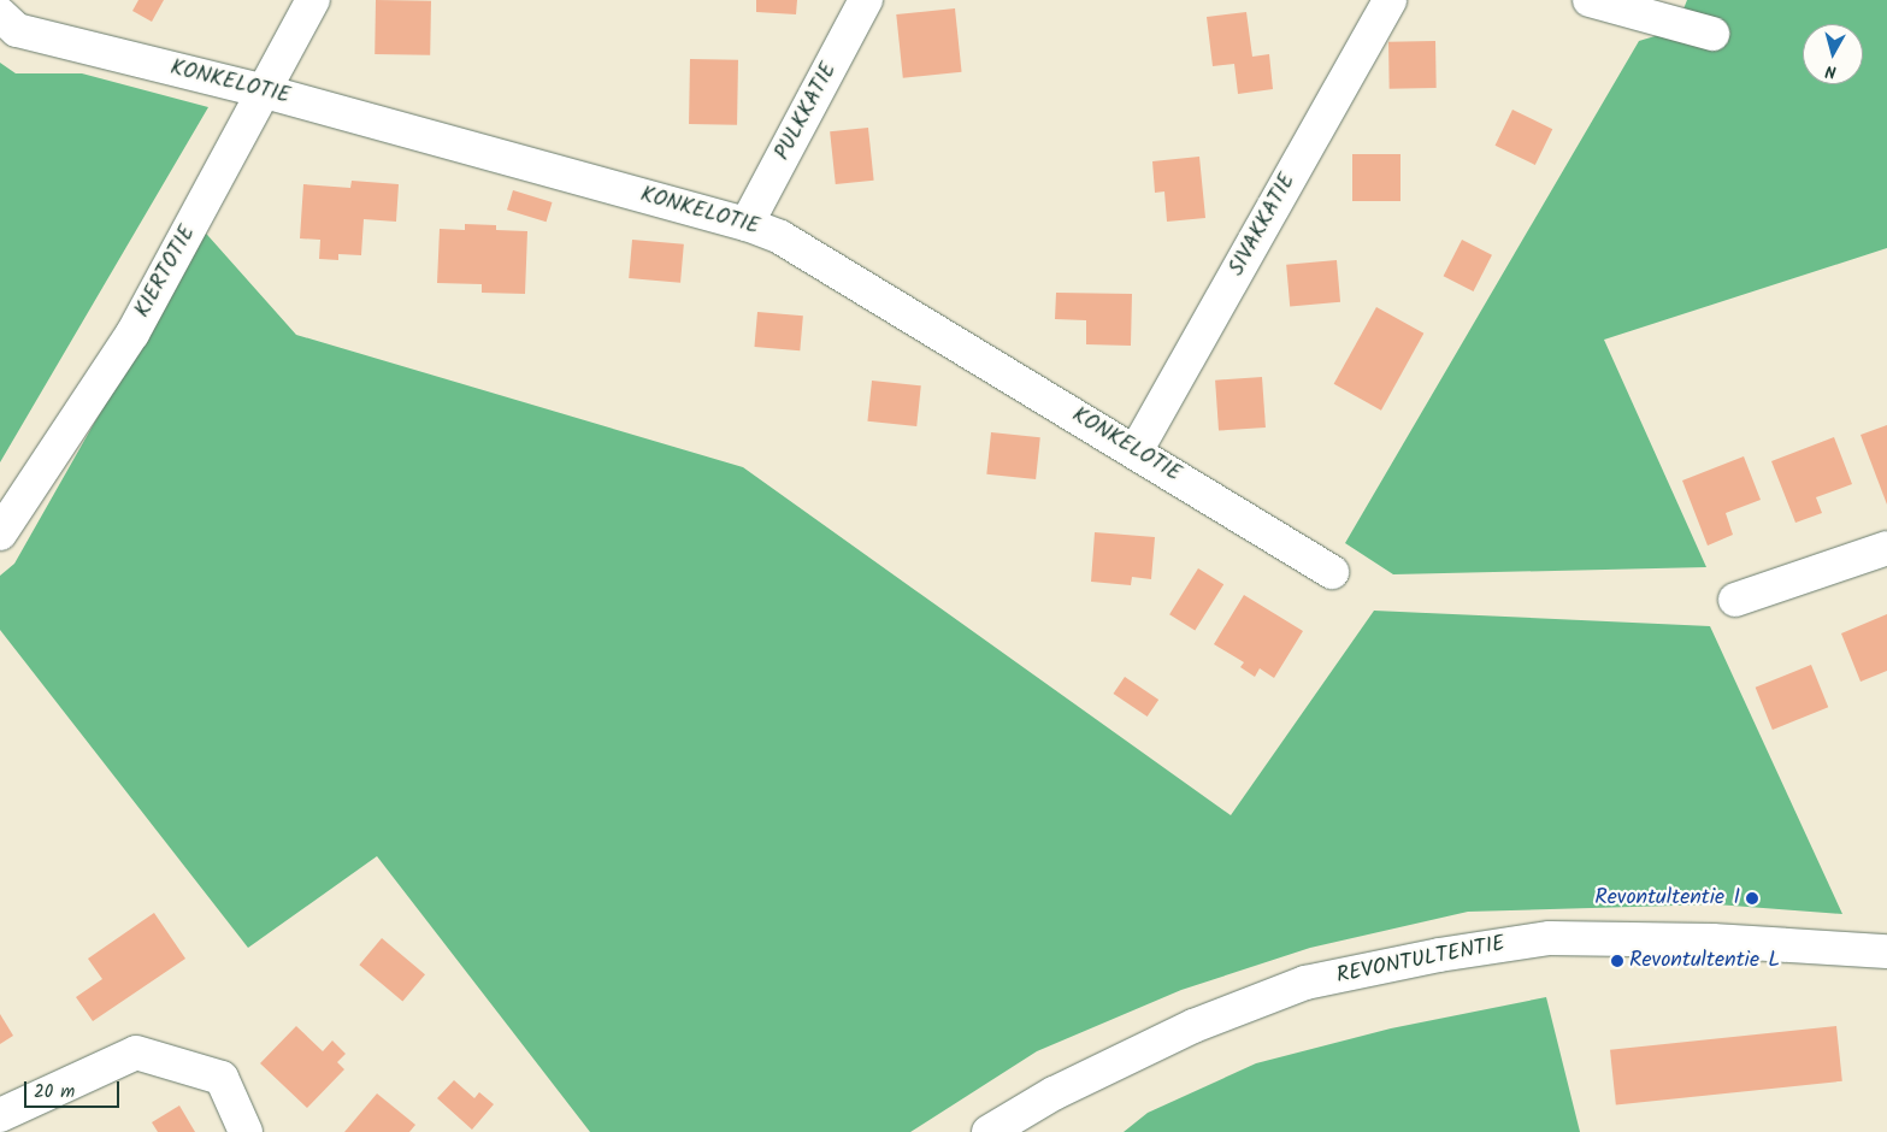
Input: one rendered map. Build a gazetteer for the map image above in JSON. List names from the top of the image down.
{
  "streets": {
    "street": [
      "KONKELOTIE",
      "PULKKATIE",
      "SIVAKKATIE",
      "KIERTOTIE",
      "REVONTULTENTIE"
    ]
  },
  "crossings": [
    ["KONKELOTIE", "PULKKATIE"],
    ["KONKELOTIE", "SIVAKKATIE"],
    ["KONKELOTIE", "KIERTOTIE"]
  ],
  "places": ["Revontultentie I", "Revontultentie L"],
  "scale_bar": "20 m",
  "north": "bottom"
}
